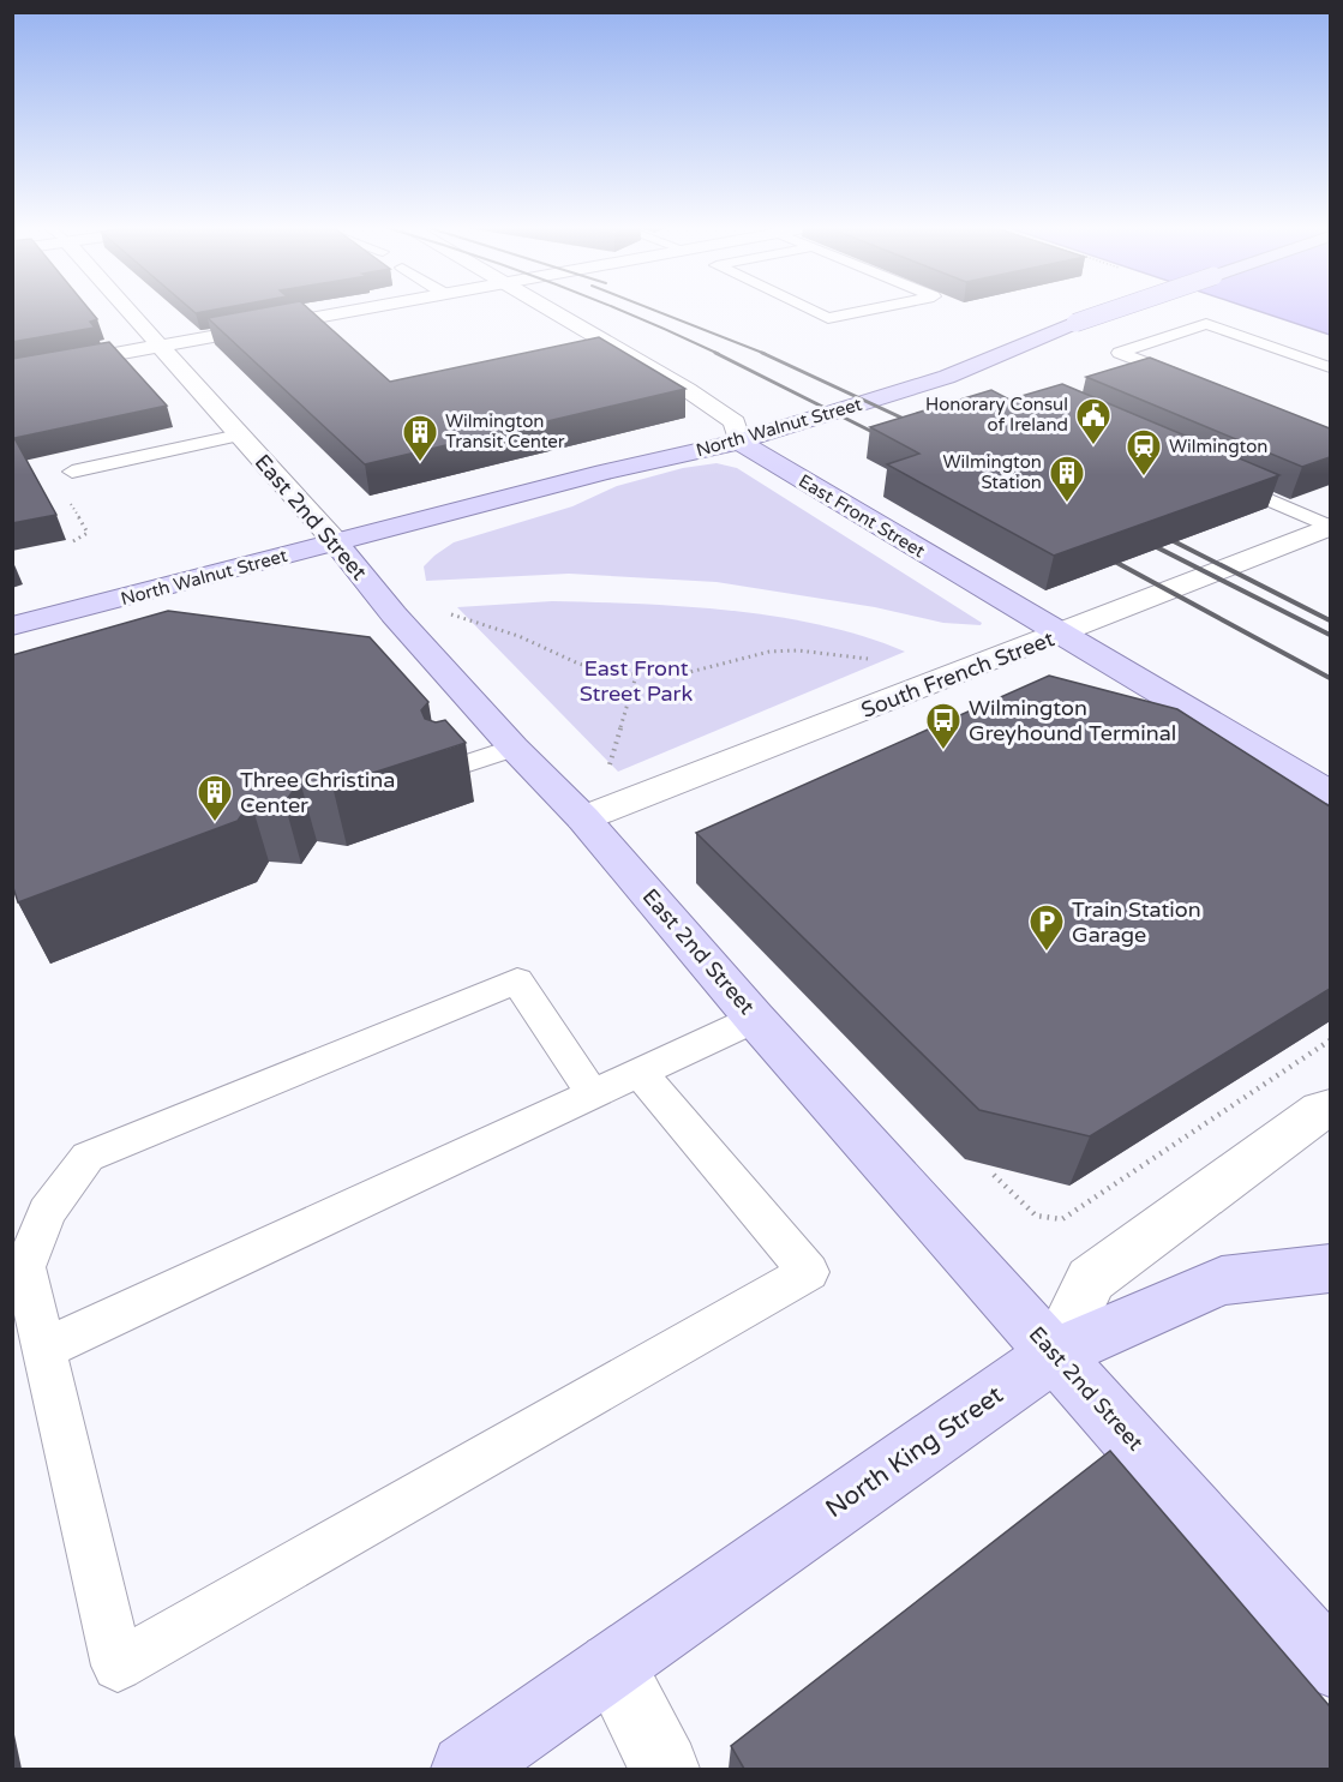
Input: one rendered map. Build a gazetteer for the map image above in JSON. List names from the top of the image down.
{
  "streets": {
    "main road": [
      "North Walnut Street",
      "East Front Street",
      "East 2nd Street",
      "North King Street"
    ],
    "street": ["South French Street"]
  },
  "crossings": [
    ["North Walnut Street", "East Front Street"],
    ["North Walnut Street", "East 2nd Street"],
    ["East Front Street", "South French Street"],
    ["East 2nd Street", "South French Street"],
    ["East 2nd Street", "North King Street"]
  ],
  "parks": ["East Front Street Park"],
  "places": {
    "public building": ["Honorary Consul of Ireland"],
    "building": ["Wilmington Transit Center", "Wilmington Station", "Three Christina Center"],
    "station": ["Wilmington"],
    "bus stop": ["Wilmington Greyhound Terminal"],
    "parking": ["Train Station Garage"]
  }
}
